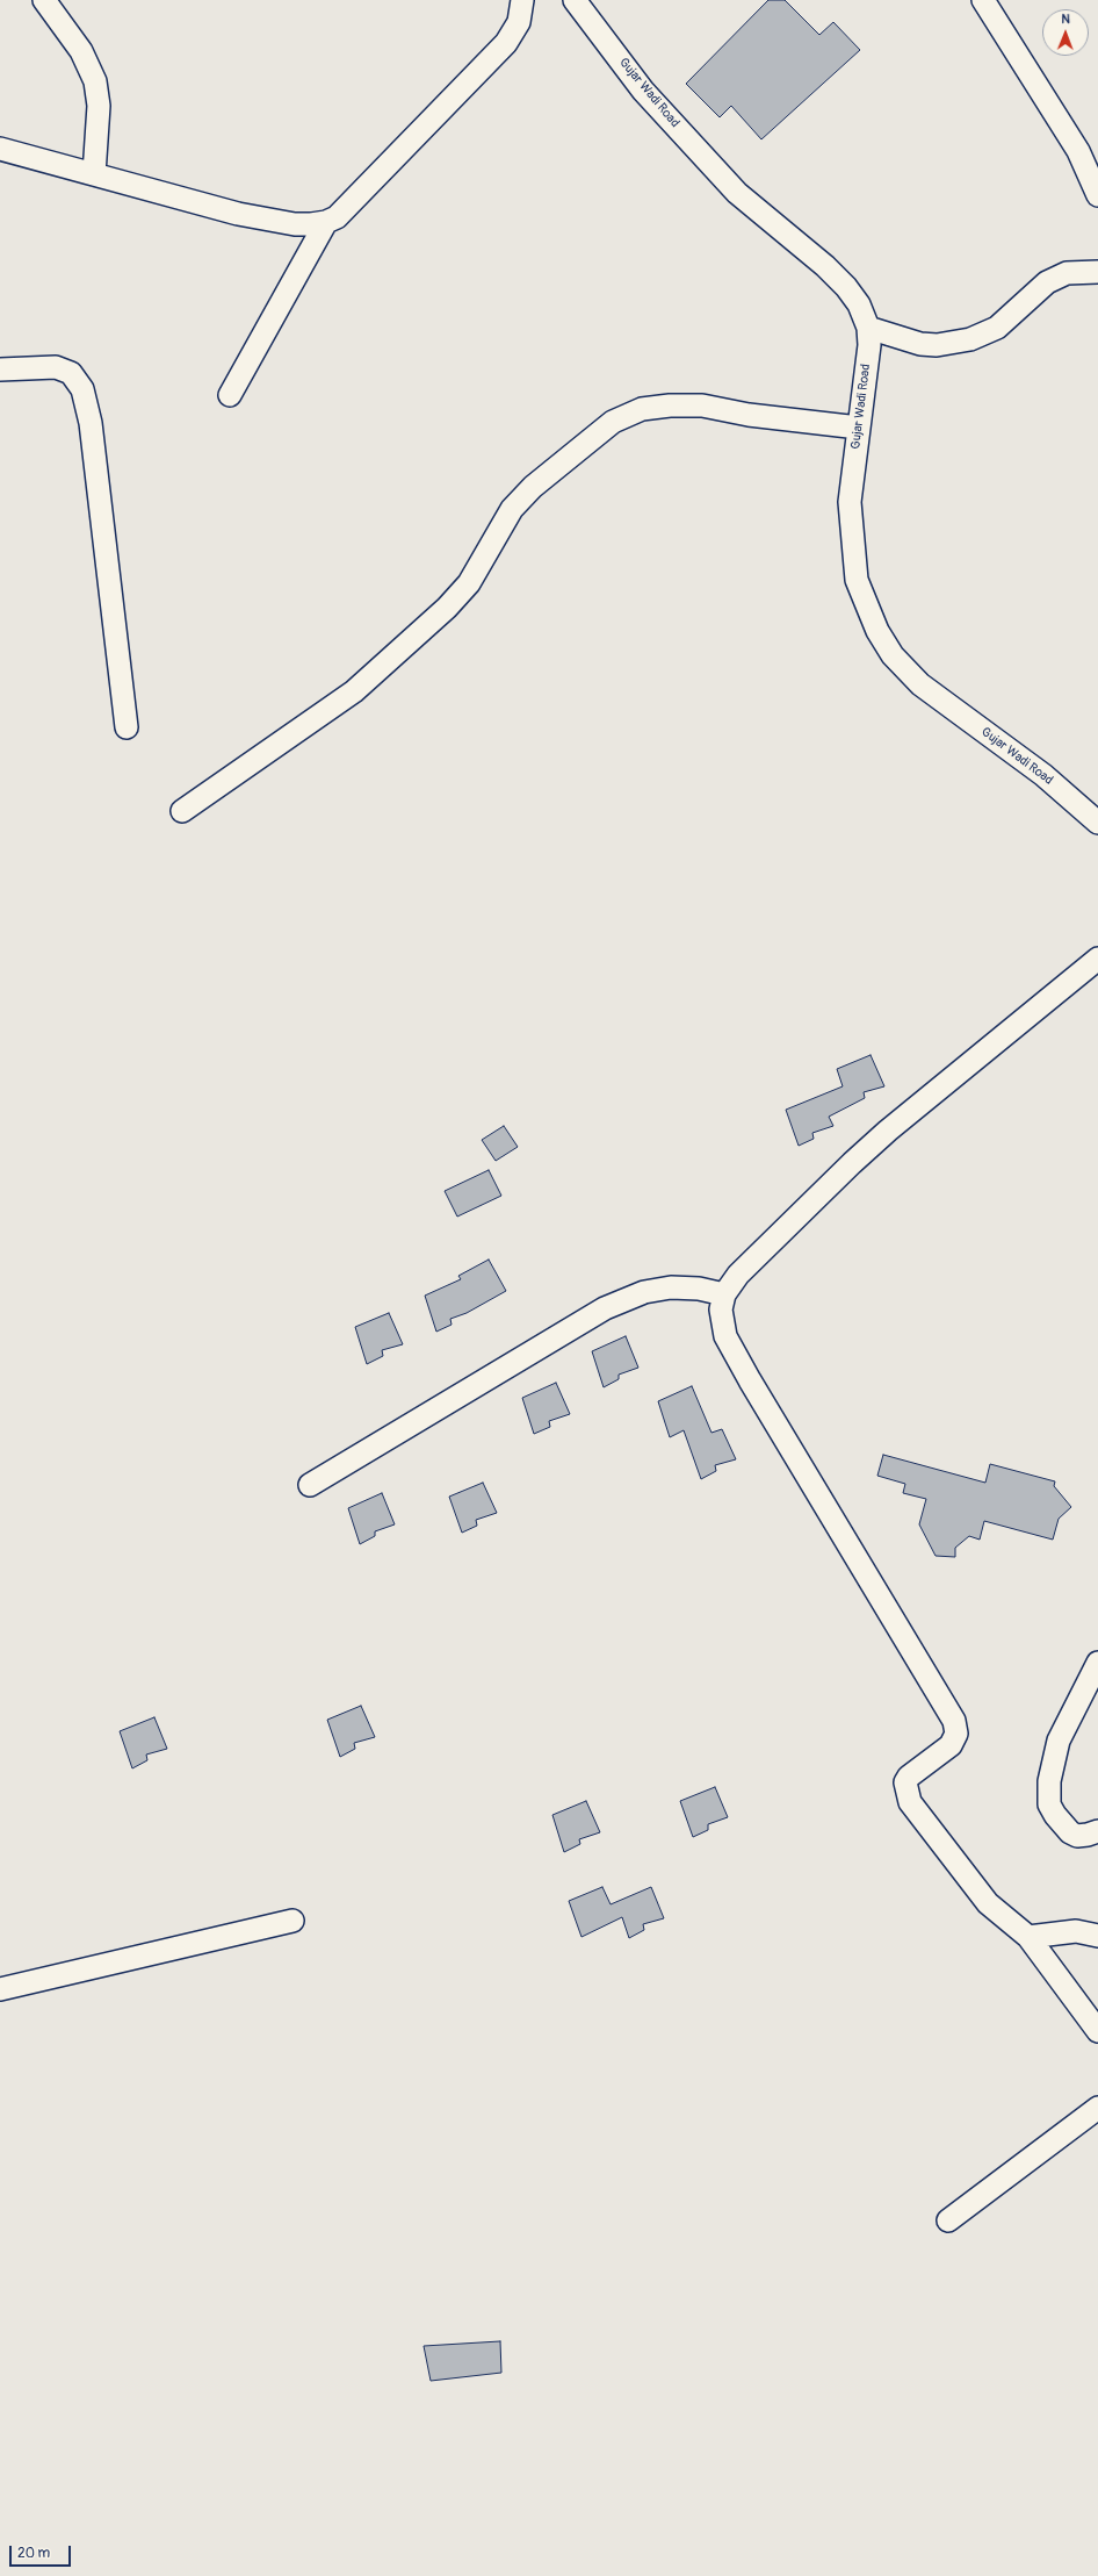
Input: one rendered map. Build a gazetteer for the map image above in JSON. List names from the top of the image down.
{
  "streets": {
    "street": ["Gujar Wadi Road"]
  },
  "scale_bar": "20 m",
  "north": "top"
}
